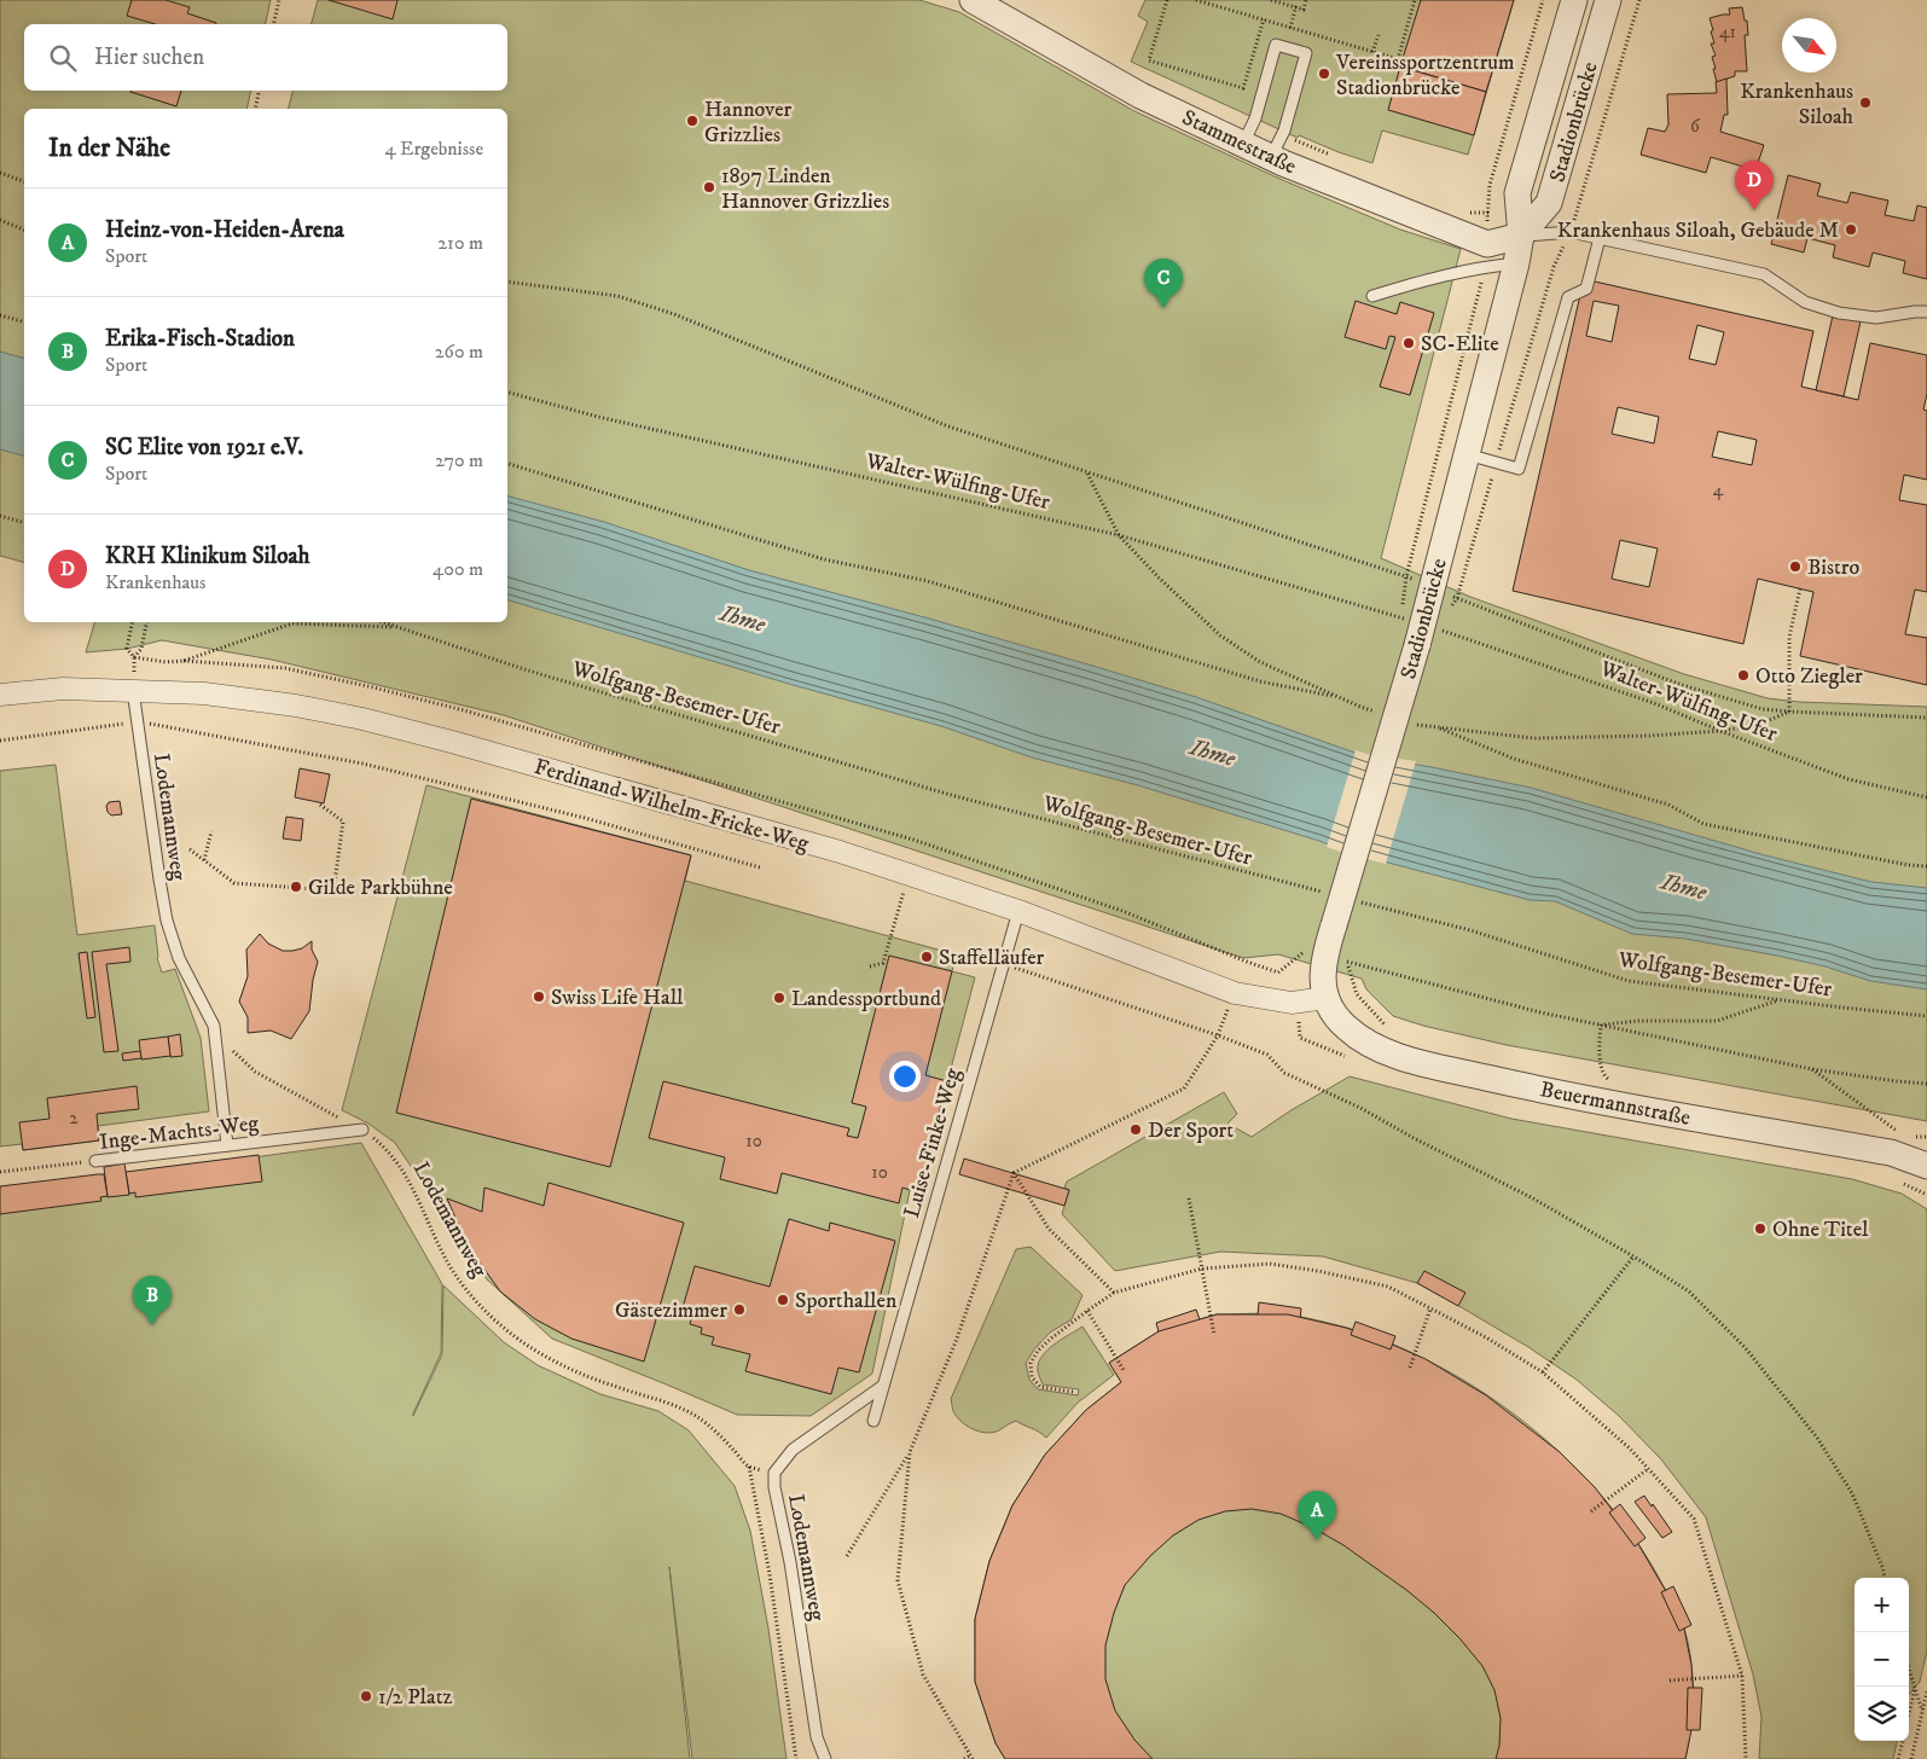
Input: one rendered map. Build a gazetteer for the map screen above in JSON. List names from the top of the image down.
{
  "streets": {
    "street": [
      "Stadionbrücke",
      "Stammestraße",
      "Ferdinand-Wilhelm-Fricke-Weg",
      "Beuermannstraße"
    ],
    "lane": ["Lodemannweg", "Inge-Machts-Weg", "Luise-Finke-Weg"],
    "path": ["Walter-Wülfing-Ufer", "Wolfgang-Besemer-Ufer"]
  },
  "crossings": [
    ["Stadionbrücke", "Ferdinand-Wilhelm-Fricke-Weg"],
    ["Stadionbrücke", "Beuermannstraße"],
    ["Ferdinand-Wilhelm-Fricke-Weg", "Lodemannweg"],
    ["Ferdinand-Wilhelm-Fricke-Weg", "Beuermannstraße"],
    ["Ferdinand-Wilhelm-Fricke-Weg", "Luise-Finke-Weg"],
    ["Lodemannweg", "Inge-Machts-Weg"]
  ],
  "water": ["Ihme"],
  "places": [
    "Vereinssportzentrum Stadionbrücke",
    "Krankenhaus Siloah",
    "Hannover Grizzlies",
    "1897 Linden Hannover Grizzlies",
    "Krankenhaus Siloah, Gebäude M",
    "SC-Elite",
    "Bistro",
    "Otto Ziegler",
    "Gilde Parkbühne",
    "Staffelläufer",
    "Swiss Life Hall",
    "Landessportbund",
    "Der Sport",
    "Ohne Titel",
    "Sporthallen",
    "Gästezimmer",
    "1/2 Platz"
  ],
  "house_numbers": [
    "41",
    "6",
    "4",
    "2",
    "10",
    "10"
  ],
  "north": "bottom right",
  "page": {
    "search": "Hier suchen",
    "heading": ["In der Nähe", "4 Ergebnisse"],
    "pins": [
      "D",
      "C",
      "B",
      "A"
    ],
    "list": [
      {
        "mark": "A",
        "name": "Heinz-von-Heiden-Arena",
        "note": "Sport",
        "value": "210 m"
      },
      {
        "mark": "B",
        "name": "Erika-Fisch-Stadion",
        "note": "Sport",
        "value": "260 m"
      },
      {
        "mark": "C",
        "name": "SC Elite von 1921 e.V.",
        "note": "Sport",
        "value": "270 m"
      },
      {
        "mark": "D",
        "name": "KRH Klinikum Siloah",
        "note": "Krankenhaus",
        "value": "400 m"
      }
    ],
    "map_buttons": ["+", "−"]
  }
}
